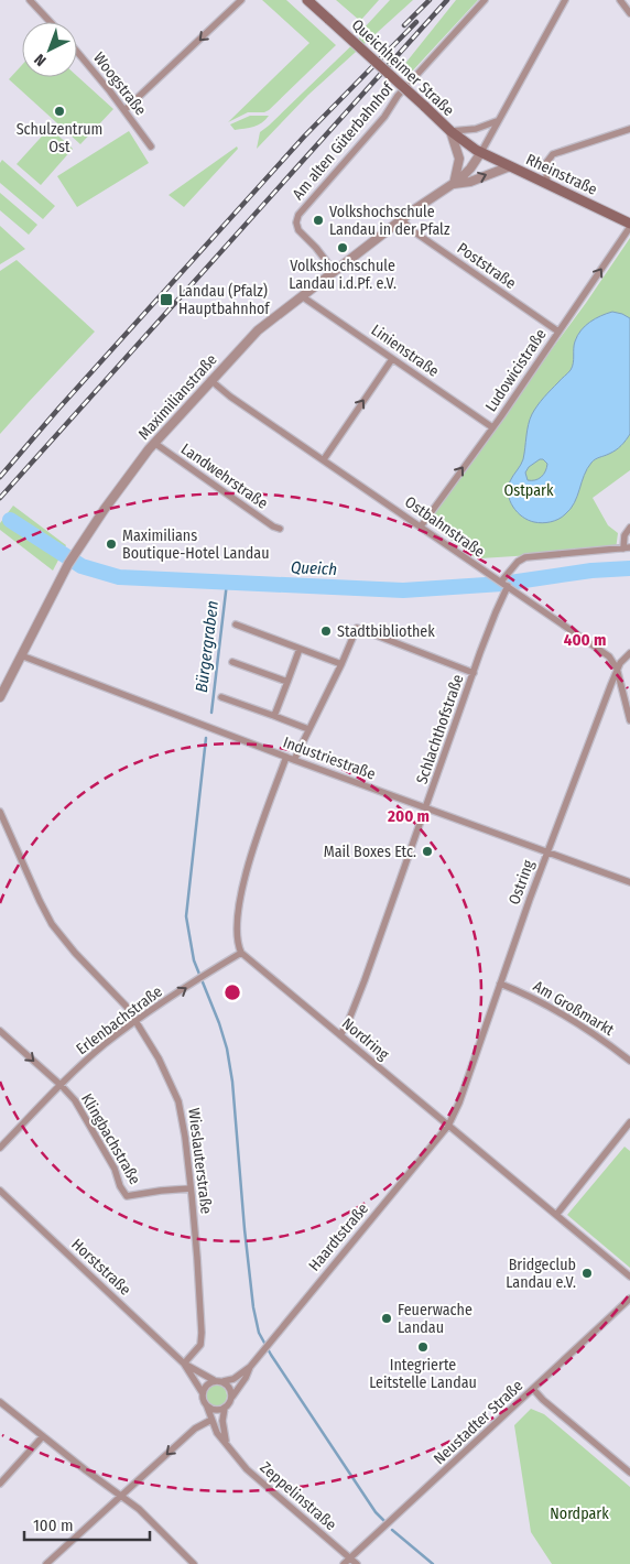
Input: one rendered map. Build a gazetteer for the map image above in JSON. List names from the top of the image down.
{
  "streets": {
    "main road": ["Queichheimer Straße", "Rheinstraße"],
    "street": [
      "Woogstraße",
      "Am alten Güterbahnhof",
      "Poststraße",
      "Linienstraße",
      "Ludowicistraße",
      "Maximilianstraße",
      "Landwehrstraße",
      "Ostbahnstraße",
      "Schlachthofstraße",
      "Industriestraße",
      "Ostring",
      "Am Großmarkt",
      "Erlenbachstraße",
      "Nordring",
      "Klingbachstraße",
      "Wieslauterstraße",
      "Haardtstraße",
      "Horststraße",
      "Neustadter Straße",
      "Zeppelinstraße"
    ]
  },
  "crossings": [
    ["Queichheimer Straße", "Rheinstraße"],
    ["Queichheimer Straße", "Maximilianstraße"],
    ["Am alten Güterbahnhof", "Maximilianstraße"],
    ["Rheinstraße", "Ludowicistraße"],
    ["Rheinstraße", "Maximilianstraße"],
    ["Poststraße", "Ludowicistraße"],
    ["Poststraße", "Maximilianstraße"],
    ["Linienstraße", "Ludowicistraße"],
    ["Linienstraße", "Maximilianstraße"],
    ["Ludowicistraße", "Ostbahnstraße"],
    ["Maximilianstraße", "Landwehrstraße"],
    ["Maximilianstraße", "Ostbahnstraße"],
    ["Maximilianstraße", "Industriestraße"],
    ["Ostbahnstraße", "Schlachthofstraße"],
    ["Ostbahnstraße", "Ostring"],
    ["Schlachthofstraße", "Industriestraße"],
    ["Schlachthofstraße", "Nordring"],
    ["Industriestraße", "Ostring"],
    ["Ostring", "Am Großmarkt"],
    ["Ostring", "Nordring"],
    ["Ostring", "Haardtstraße"],
    ["Erlenbachstraße", "Nordring"],
    ["Erlenbachstraße", "Klingbachstraße"],
    ["Erlenbachstraße", "Wieslauterstraße"],
    ["Nordring", "Haardtstraße"],
    ["Klingbachstraße", "Wieslauterstraße"],
    ["Wieslauterstraße", "Horststraße"],
    ["Haardtstraße", "Horststraße"],
    ["Haardtstraße", "Zeppelinstraße"],
    ["Horststraße", "Zeppelinstraße"],
    ["Neustadter Straße", "Zeppelinstraße"]
  ],
  "one_way": ["Ludowicistraße", "Erlenbachstraße"],
  "water": ["Queich", "Bürgergraben"],
  "parks": ["Ostpark", "Nordpark"],
  "places": {
    "other": [
      "Schulzentrum Ost",
      "Volkshochschule Landau in der Pfalz",
      "Volkshochschule Landau i.d.Pf. e.V.",
      "Maximilians Boutique-Hotel Landau",
      "Stadtbibliothek",
      "Mail Boxes Etc.",
      "Bridgeclub Landau e.V.",
      "Feuerwache Landau",
      "Integrierte Leitstelle Landau"
    ],
    "transit": ["Landau (Pfalz) Hauptbahnhof"]
  },
  "scale_bar": "100 m",
  "north": "bottom left",
  "rings": ["400 m", "200 m"]
}
